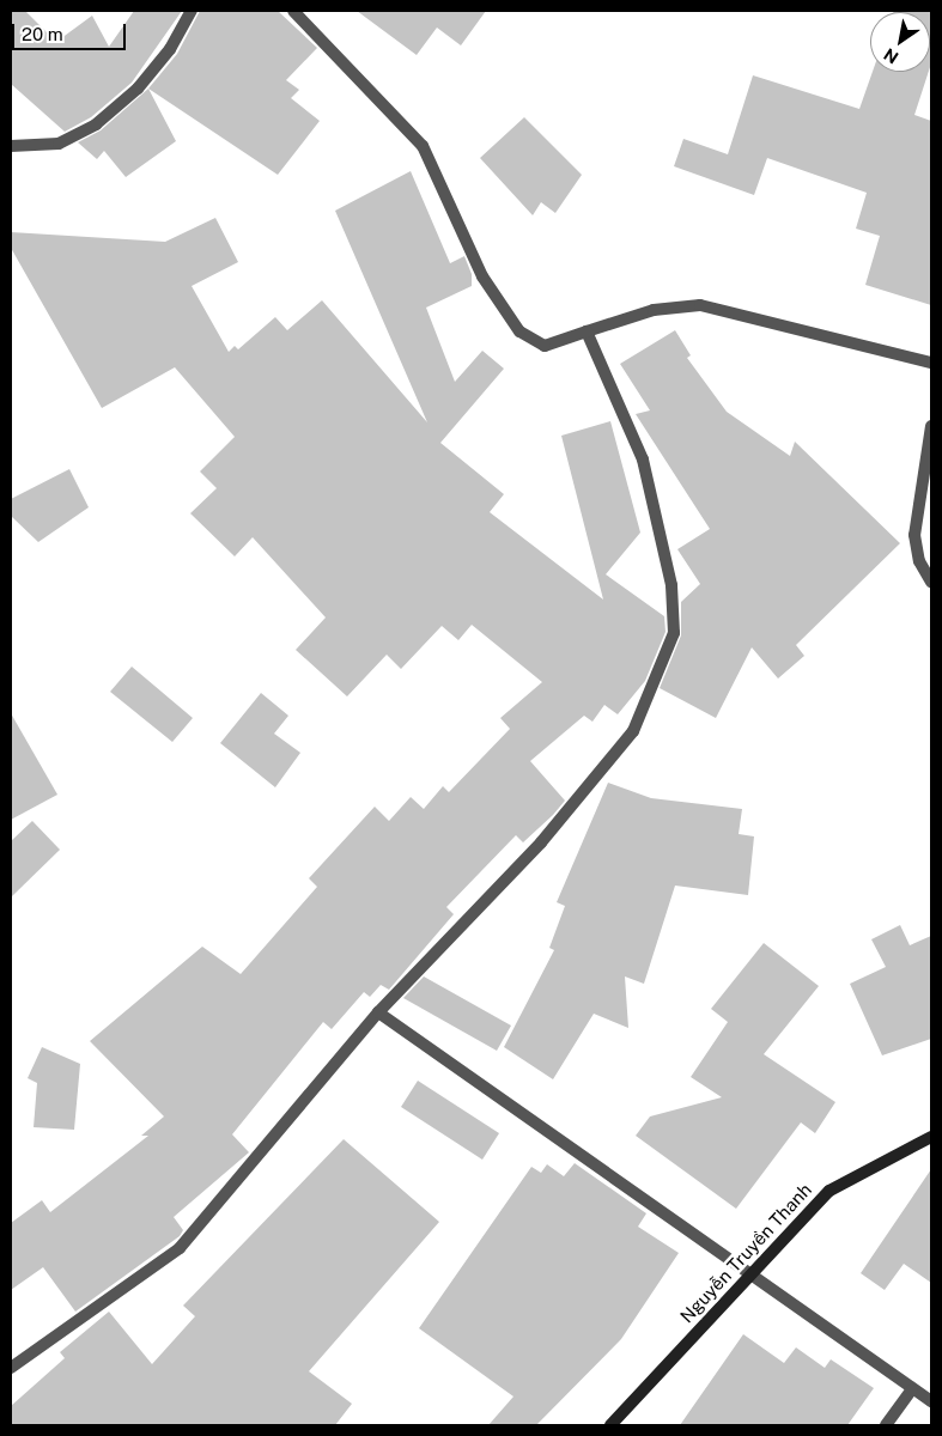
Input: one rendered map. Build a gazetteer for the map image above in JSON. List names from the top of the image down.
{
  "streets": {
    "street": ["Nguyễn Truyền Thanh"]
  },
  "scale_bar": "20 m",
  "north": "bottom left"
}
